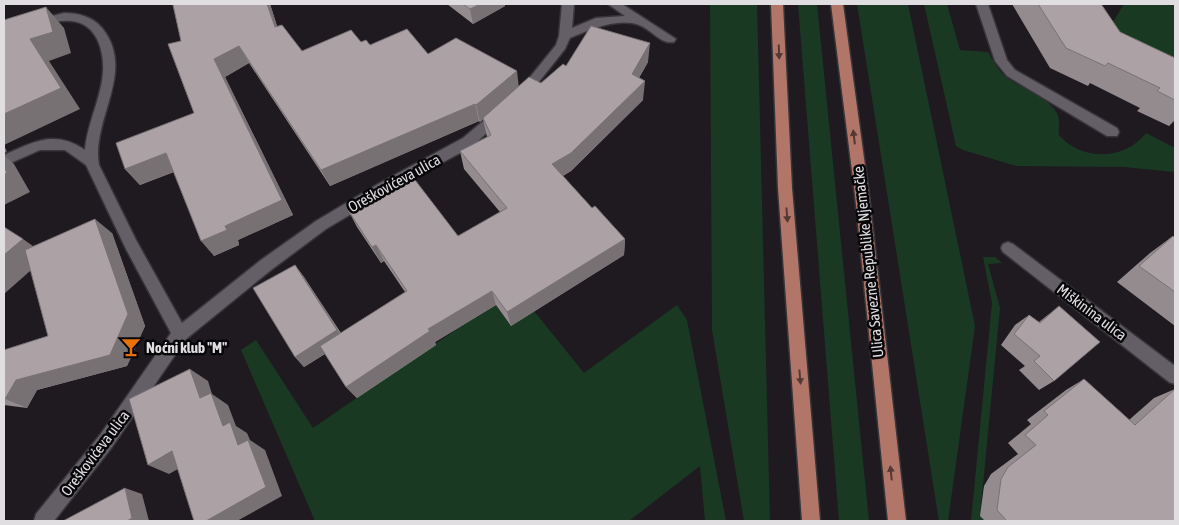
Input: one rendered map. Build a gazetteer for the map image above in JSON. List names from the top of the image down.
{
  "streets": {
    "main road": ["Ulica Savezne Republike Njemačke"],
    "street": ["Oreškovićeva ulica", "Miškinina ulica"]
  },
  "places": {
    "bar": ["Noćni klub \"M\""]
  }
}
